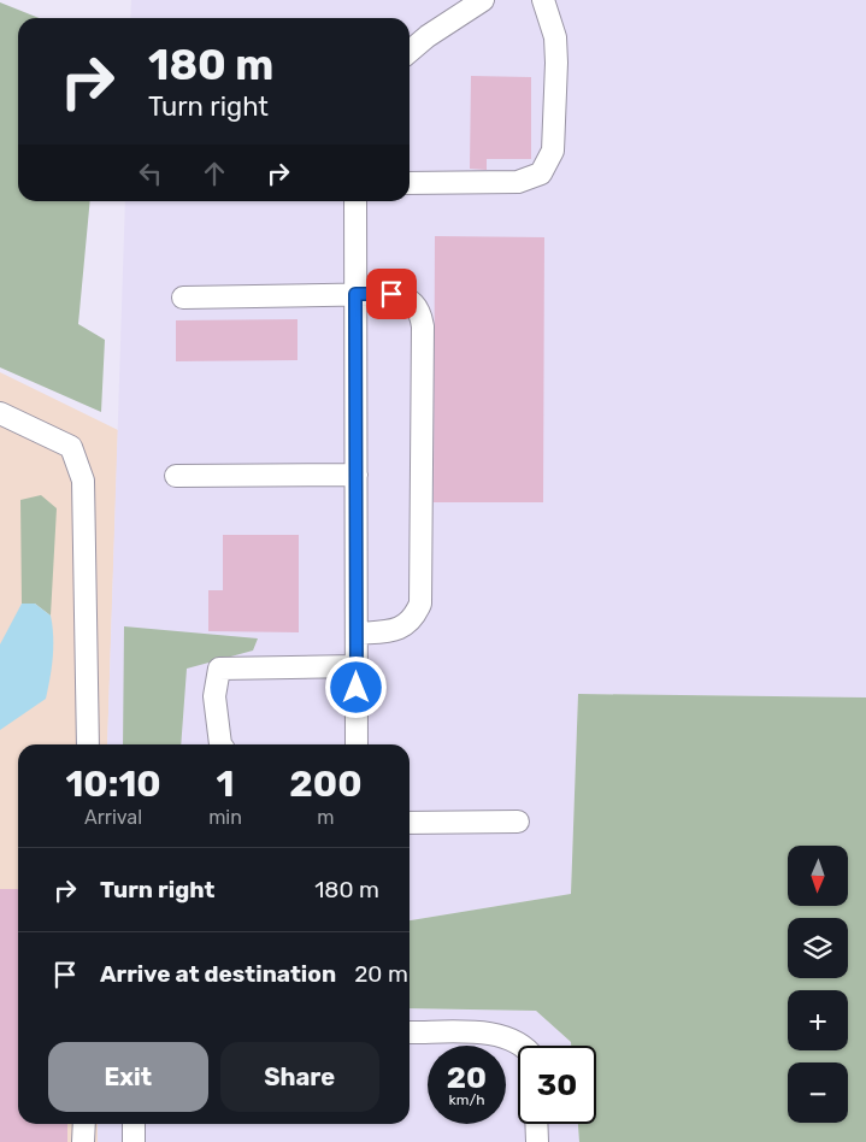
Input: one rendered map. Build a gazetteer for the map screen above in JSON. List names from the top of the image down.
{
  "north": "bottom",
  "page": {
    "turn": ["180 m", "Turn right"],
    "eta": [
      "10:10",
      "Arrival",
      "1",
      "min",
      "200",
      "m"
    ],
    "map_buttons": ["+", "−"],
    "list": [
      {
        "name": "Turn right",
        "value": "180 m"
      },
      {
        "name": "Arrive at destination",
        "value": "20 m"
      }
    ],
    "buttons": ["Exit", "Share"],
    "speed": "20 km/h",
    "limit": "30"
  }
}
